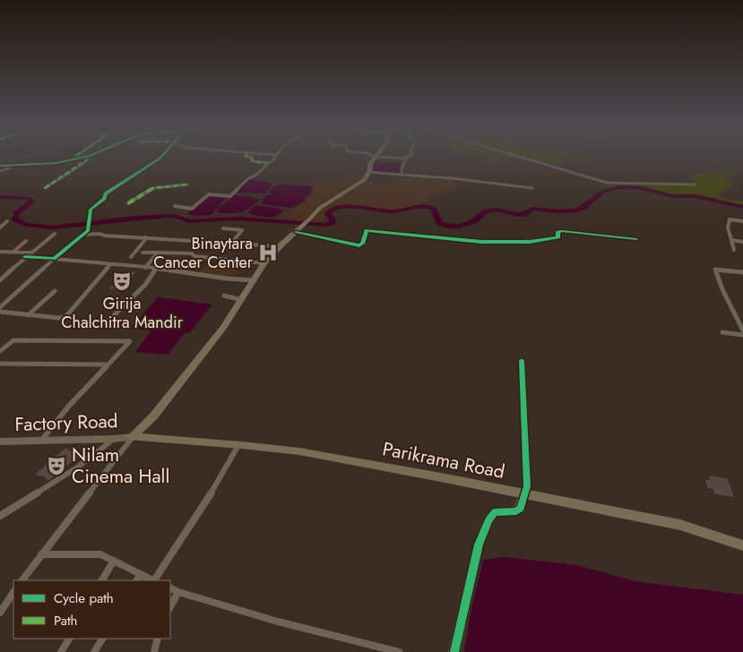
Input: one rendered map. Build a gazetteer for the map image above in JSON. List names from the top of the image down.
{
  "streets": {
    "main road": ["Parikrama Road"],
    "street": ["Factory Road"]
  },
  "crossings": [
    ["Factory Road", "Parikrama Road"]
  ],
  "places": {
    "hospital": ["Binaytara Cancer Center"],
    "theatre": ["Girija Chalchitra Mandir", "Nilam Cinema Hall"]
  },
  "legend": ["Cycle path", "Path"]
}
